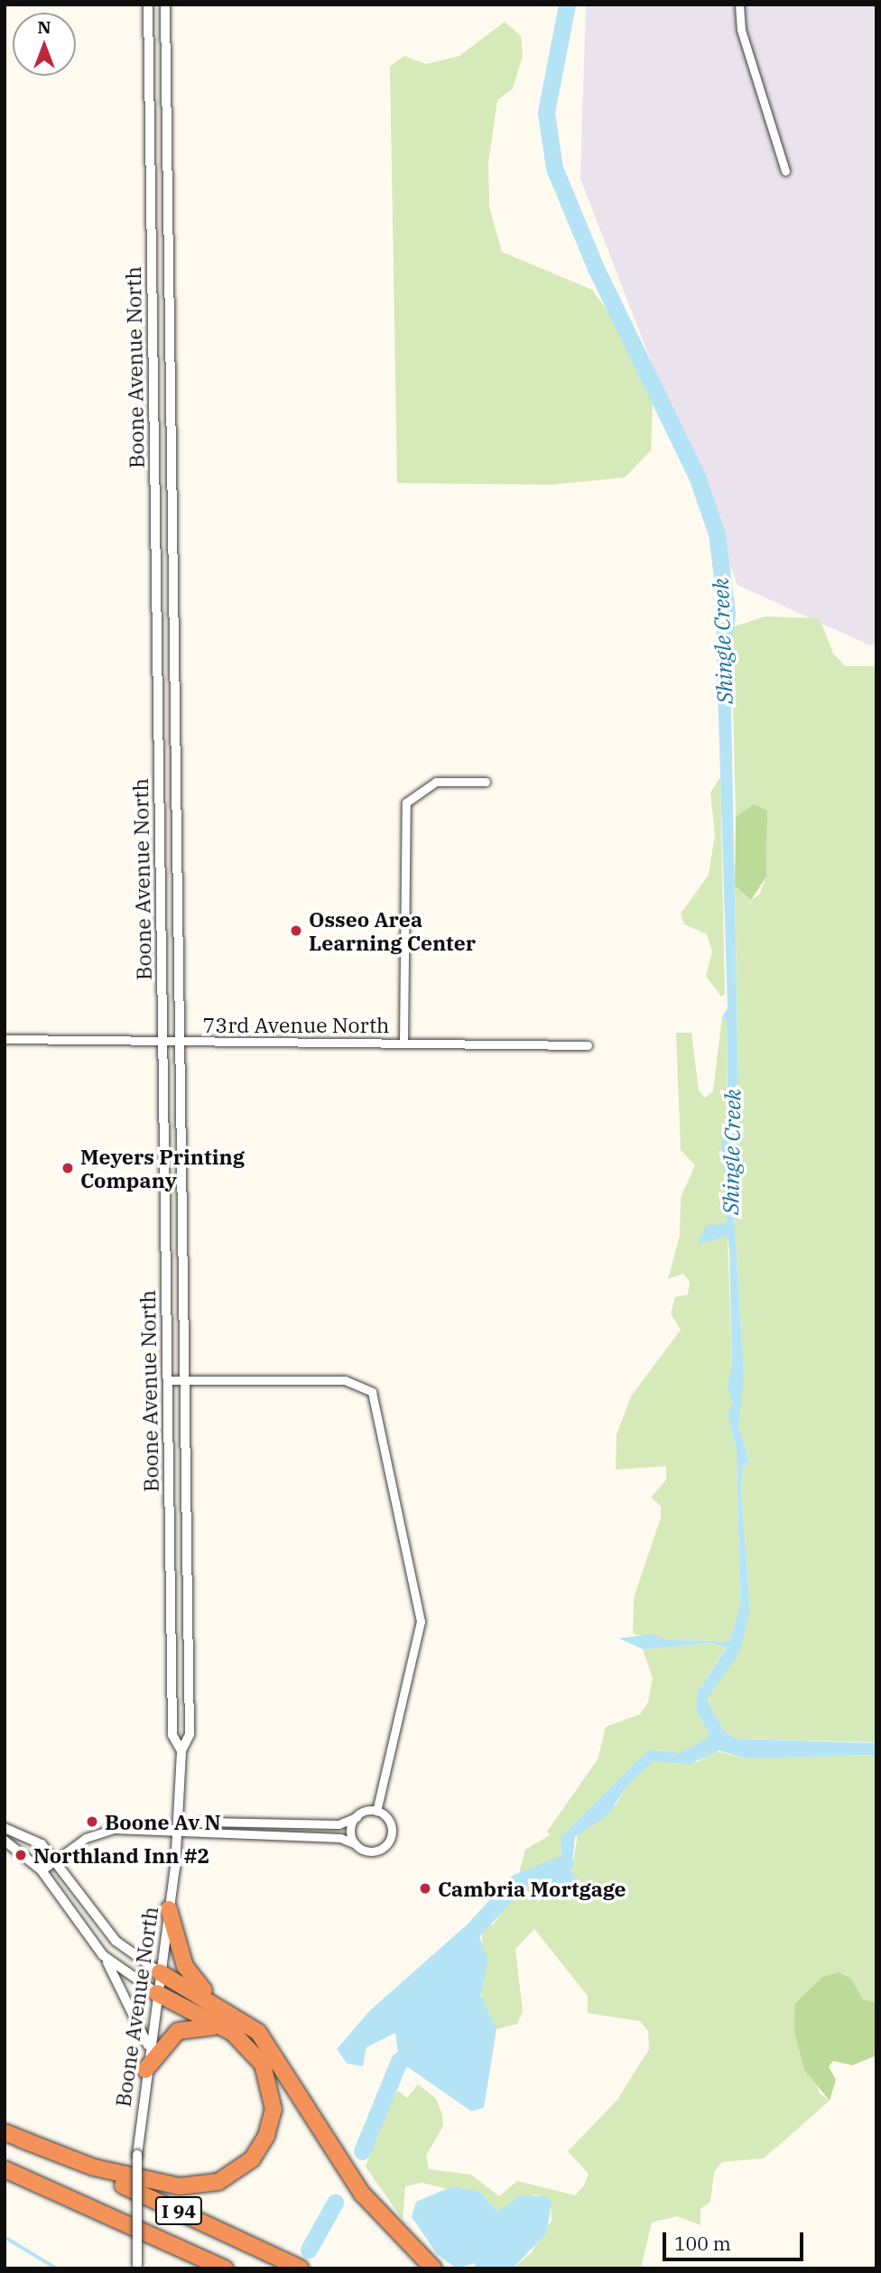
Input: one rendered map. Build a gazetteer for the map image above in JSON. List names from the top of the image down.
{
  "streets": {
    "highway": ["I 94"],
    "street": ["Boone Avenue North", "73rd Avenue North"]
  },
  "crossings": [
    ["Boone Avenue North", "73rd Avenue North"]
  ],
  "water": ["Shingle Creek"],
  "places": [
    "Osseo Area Learning Center",
    "Meyers Printing Company",
    "Boone Av N",
    "Northland Inn #2",
    "Cambria Mortgage"
  ],
  "scale_bar": "100 m",
  "north": "top"
}
